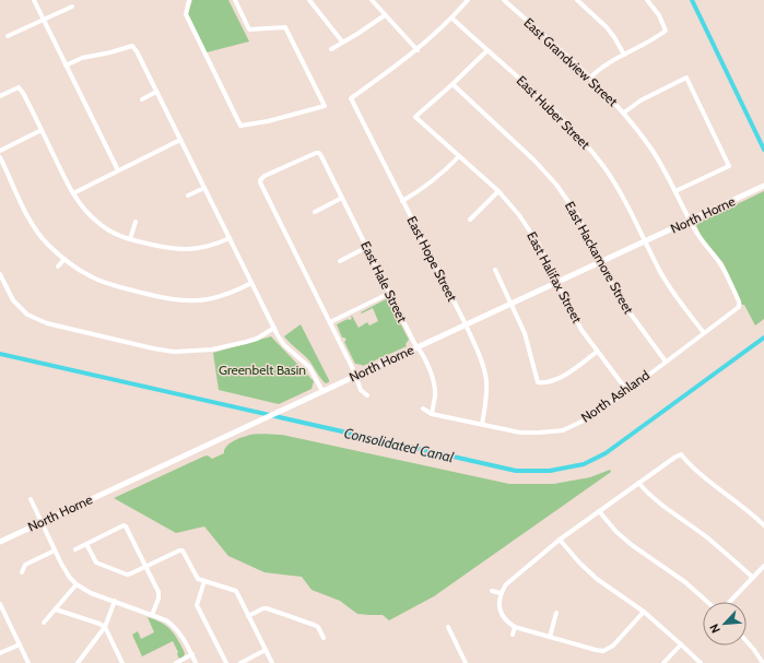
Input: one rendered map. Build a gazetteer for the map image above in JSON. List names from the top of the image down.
{
  "streets": {
    "street": [
      "East Grandview Street",
      "East Huber Street",
      "North Horne",
      "East Hackamore Street",
      "East Hope Street",
      "East Halifax Street",
      "East Hale Street",
      "North Ashland"
    ]
  },
  "crossings": [
    ["East Grandview Street", "North Horne"],
    ["East Grandview Street", "North Ashland"],
    ["East Huber Street", "North Horne"],
    ["East Huber Street", "North Ashland"],
    ["North Horne", "East Hackamore Street"],
    ["North Horne", "East Hope Street"],
    ["North Horne", "East Halifax Street"],
    ["North Horne", "East Hale Street"],
    ["East Hackamore Street", "East Halifax Street"],
    ["East Hackamore Street", "North Ashland"],
    ["East Hope Street", "North Ashland"],
    ["East Halifax Street", "North Ashland"],
    ["East Hale Street", "North Ashland"]
  ],
  "water": ["Consolidated Canal"],
  "parks": ["Greenbelt Basin"],
  "north": "bottom left"
}
